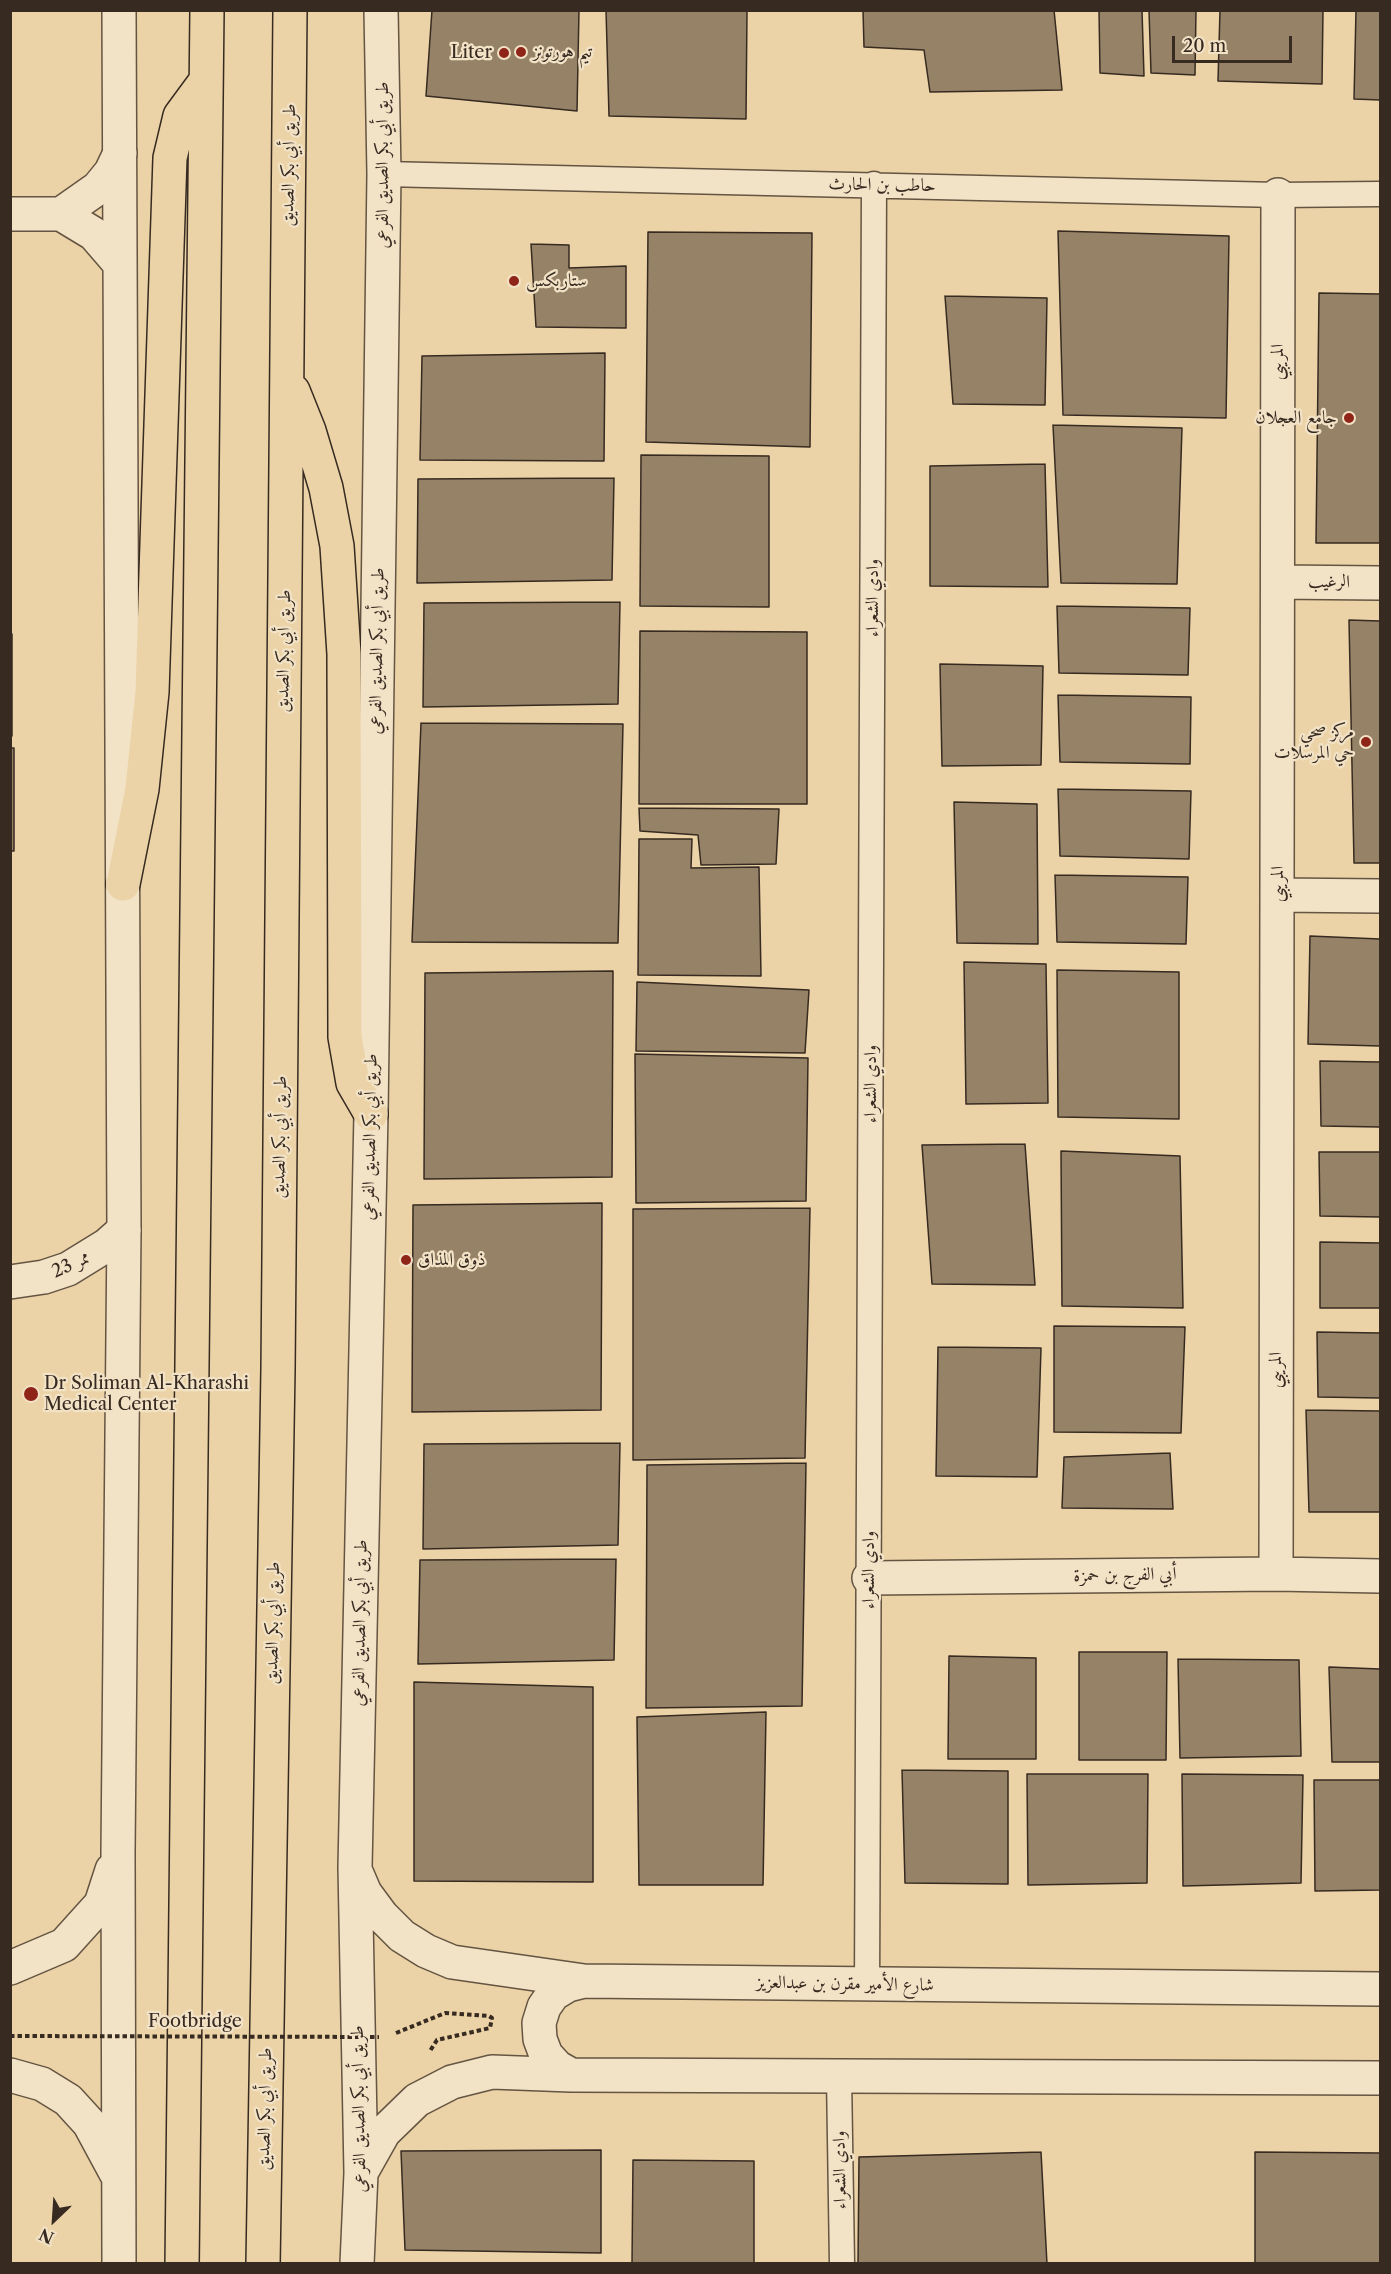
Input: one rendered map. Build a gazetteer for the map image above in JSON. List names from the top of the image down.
{
  "streets": {
    "main road": ["طريق أبي بكر الصديق"],
    "street": [
      "طريق أبي بكر الصديق الفرعي",
      "المريبي",
      "الرغيب",
      "ممر 23",
      "أبي الفرج بن حمزة",
      "شارع الأمير مقرن بن عبدالعزيز"
    ],
    "lane": ["حاطب بن الحارث", "وادي الشعراء"],
    "path": ["Footbridge"]
  },
  "crossings": [
    ["طريق أبي بكر الصديق الفرعي", "حاطب بن الحارث"],
    ["طريق أبي بكر الصديق الفرعي", "شارع الأمير مقرن بن عبدالعزيز"],
    ["حاطب بن الحارث", "المريبي"],
    ["حاطب بن الحارث", "وادي الشعراء"],
    ["المريبي", "الرغيب"],
    ["المريبي", "أبي الفرج بن حمزة"],
    ["وادي الشعراء", "أبي الفرج بن حمزة"],
    ["وادي الشعراء", "شارع الأمير مقرن بن عبدالعزيز"]
  ],
  "places": [
    "تيم هورتونز",
    "Liter",
    "ستاربكس",
    "جامع العجلان",
    "مركز صحي حي المرسلات",
    "ذوق المذاق",
    "Dr Soliman Al-Kharashi Medical Center"
  ],
  "scale_bar": "20 m",
  "north": "bottom left"
}
